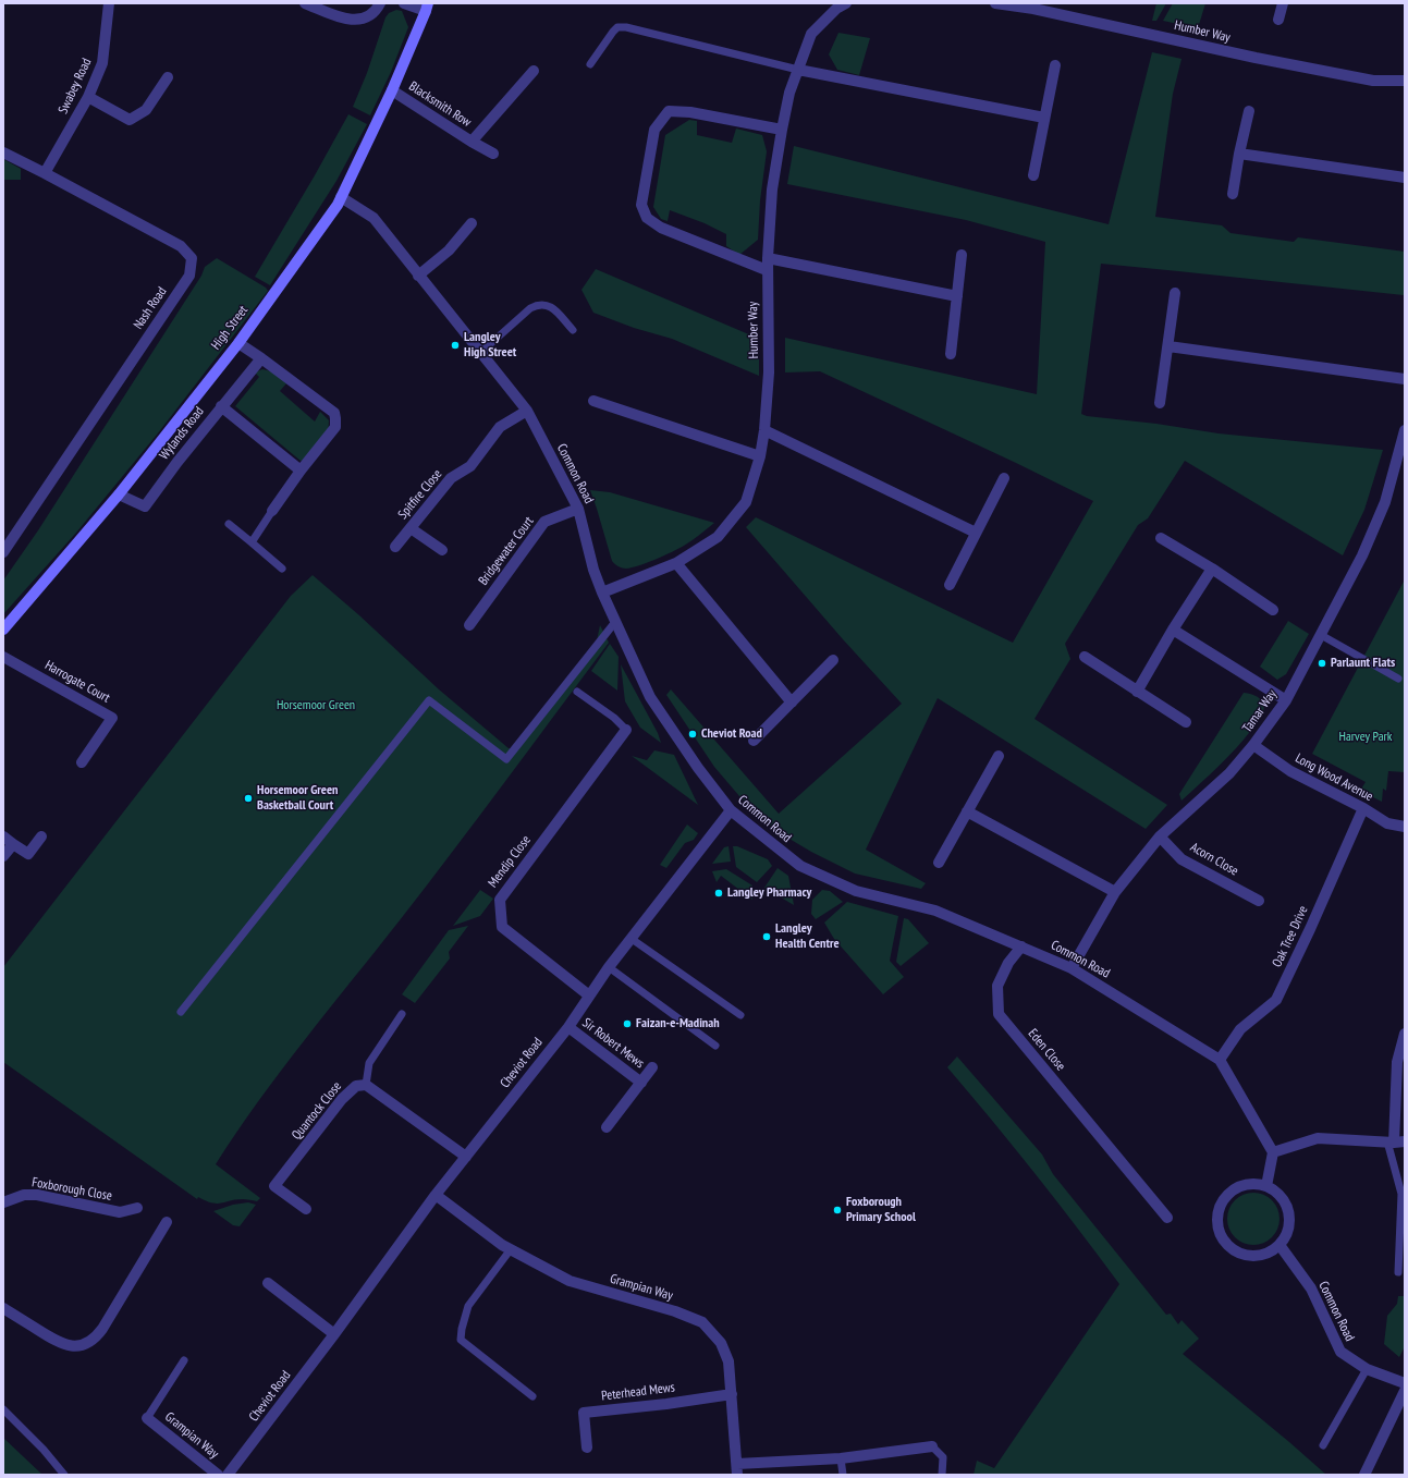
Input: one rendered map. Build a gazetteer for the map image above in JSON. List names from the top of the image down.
{
  "streets": {
    "main road": ["High Street"],
    "street": [
      "Humber Way",
      "Swabey Road",
      "Blacksmith Row",
      "Nash Road",
      "Wylands Road",
      "Common Road",
      "Spitfire Close",
      "Bridgewater Court",
      "Harrogate Court",
      "Tamar Way",
      "Long Wood Avenue",
      "Acorn Close",
      "Mendip Close",
      "Oak Tree Drive",
      "Sir Robert Mews",
      "Eden Close",
      "Cheviot Road",
      "Quantock Close",
      "Foxborough Close",
      "Grampian Way",
      "Peterhead Mews"
    ]
  },
  "crossings": [
    ["Humber Way", "Common Road"],
    ["Swabey Road", "Nash Road"],
    ["Blacksmith Row", "High Street"],
    ["High Street", "Wylands Road"],
    ["High Street", "Common Road"],
    ["Common Road", "Spitfire Close"],
    ["Common Road", "Bridgewater Court"],
    ["Common Road", "Tamar Way"],
    ["Common Road", "Oak Tree Drive"],
    ["Common Road", "Eden Close"],
    ["Common Road", "Cheviot Road"],
    ["Tamar Way", "Long Wood Avenue"],
    ["Tamar Way", "Acorn Close"],
    ["Long Wood Avenue", "Oak Tree Drive"],
    ["Mendip Close", "Cheviot Road"],
    ["Sir Robert Mews", "Cheviot Road"],
    ["Cheviot Road", "Grampian Way"],
    ["Grampian Way", "Peterhead Mews"]
  ],
  "parks": ["Horsemoor Green", "Harvey Park"],
  "places": [
    "Langley High Street",
    "Parlaunt Flats",
    "Cheviot Road",
    "Horsemoor Green Basketball Court",
    "Langley Pharmacy",
    "Langley Health Centre",
    "Faizan-e-Madinah",
    "Foxborough Primary School"
  ]
}
